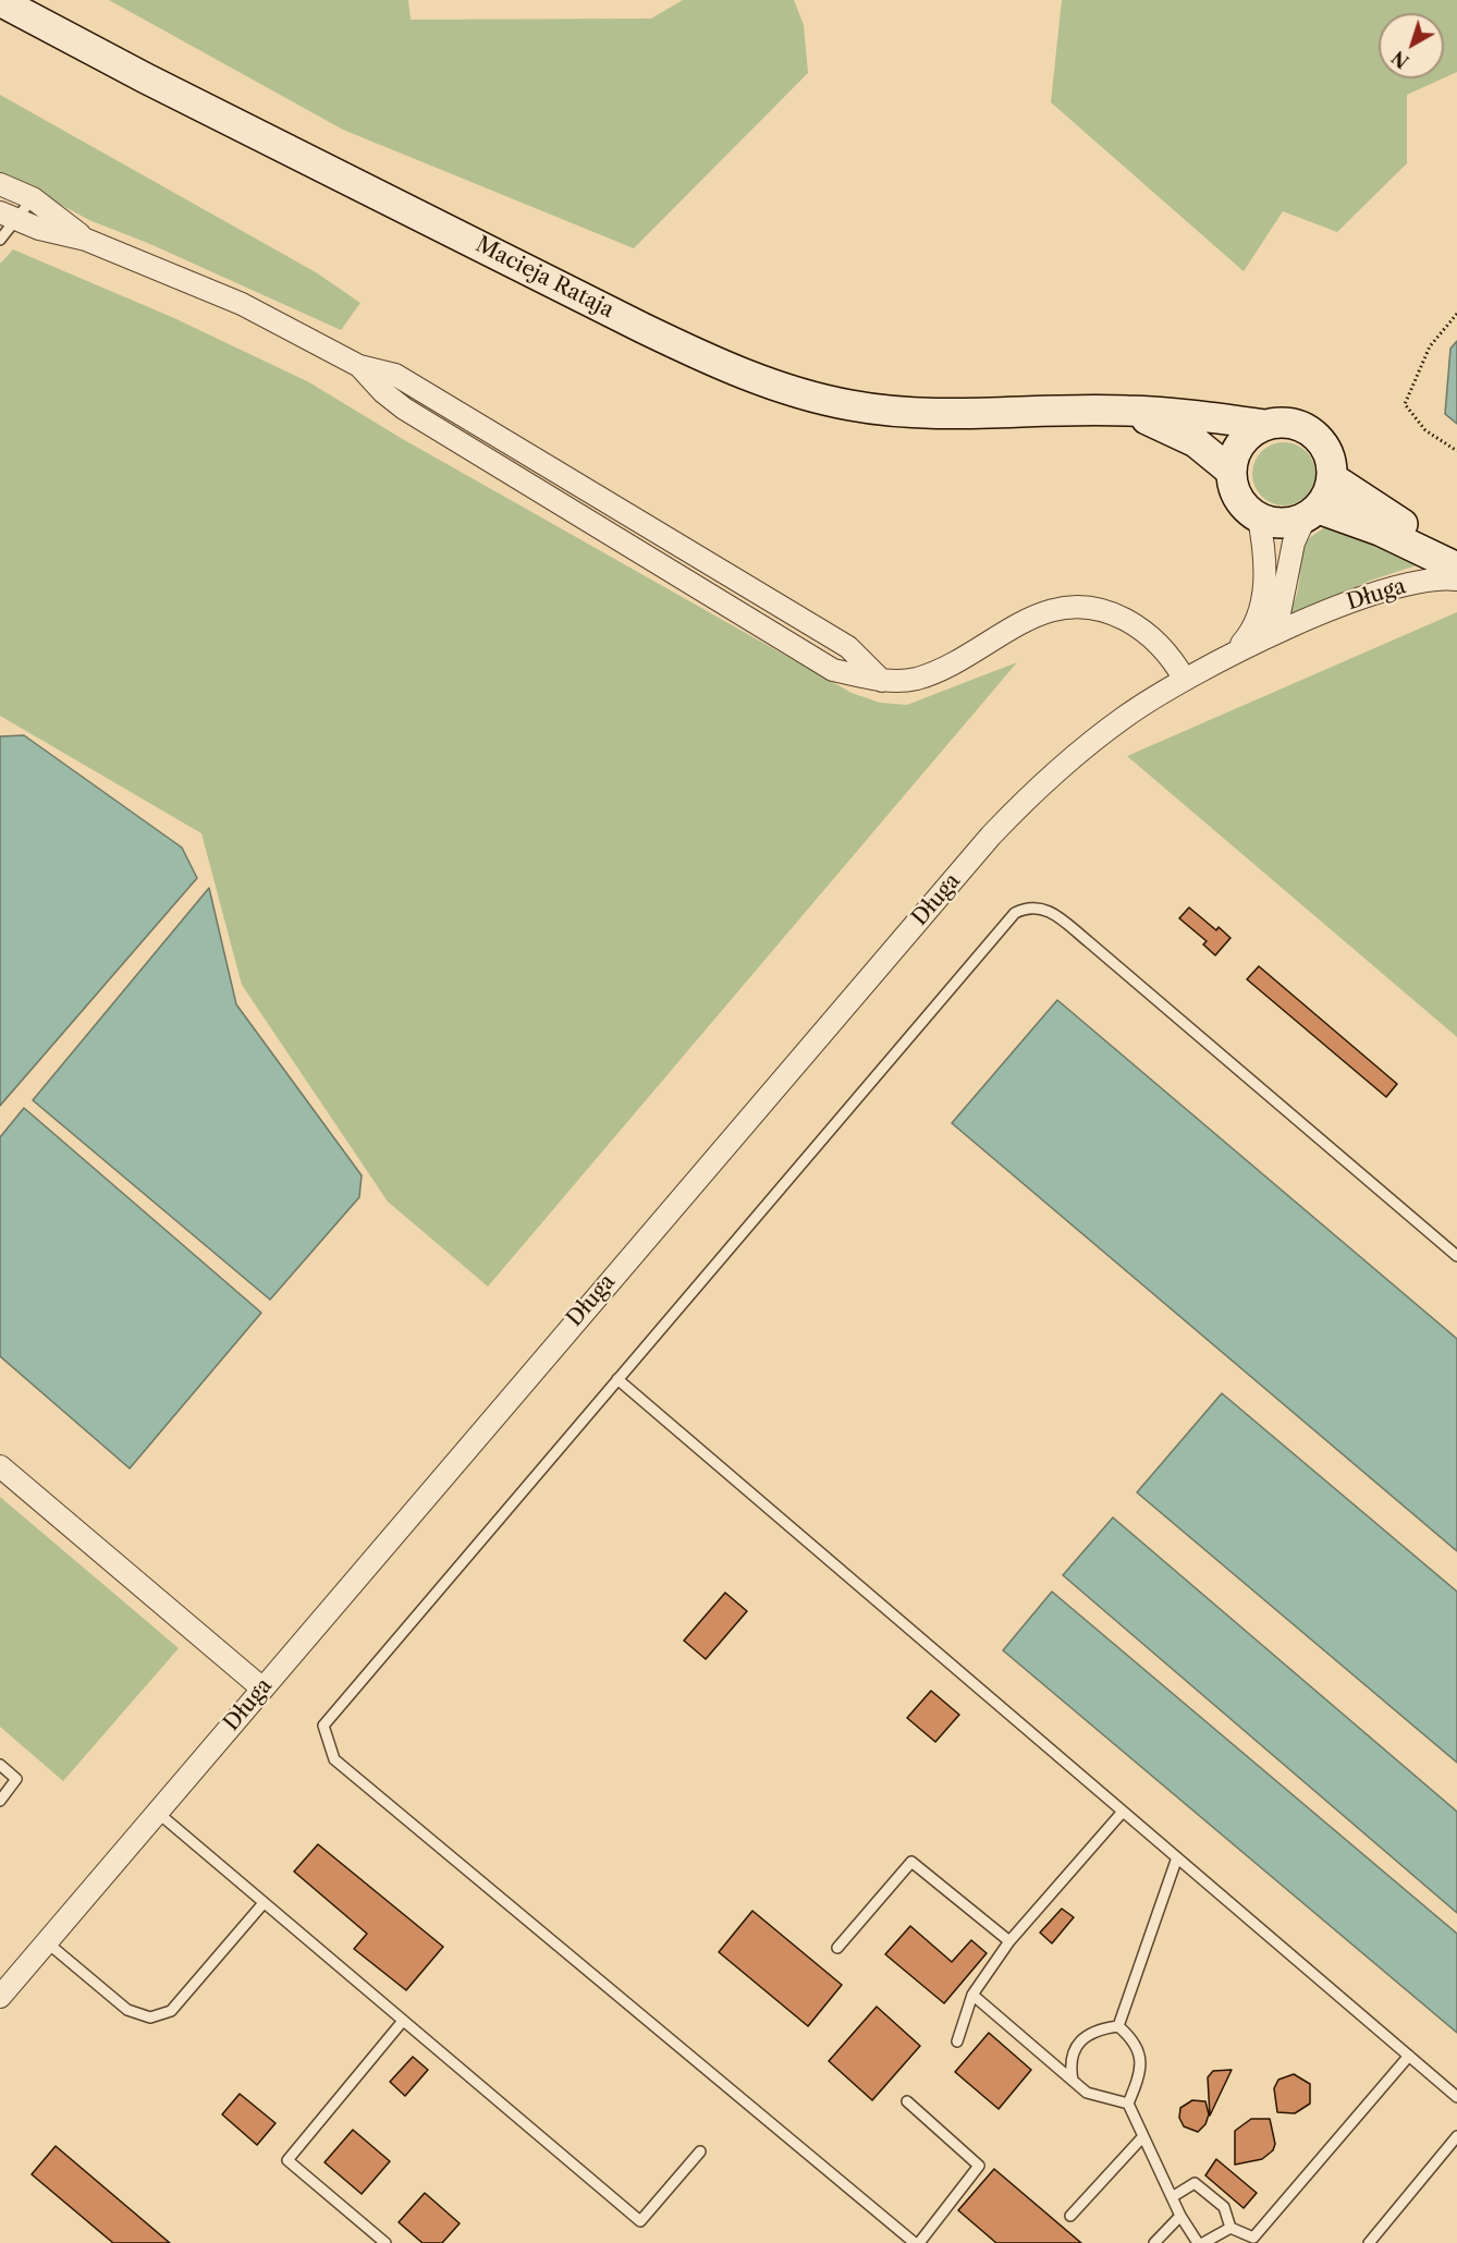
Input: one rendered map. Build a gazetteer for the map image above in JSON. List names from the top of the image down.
{
  "streets": {
    "main road": ["Macieja Rataja", "Długa"]
  },
  "crossings": [
    ["Macieja Rataja", "Długa"]
  ],
  "north": "bottom left"
}
